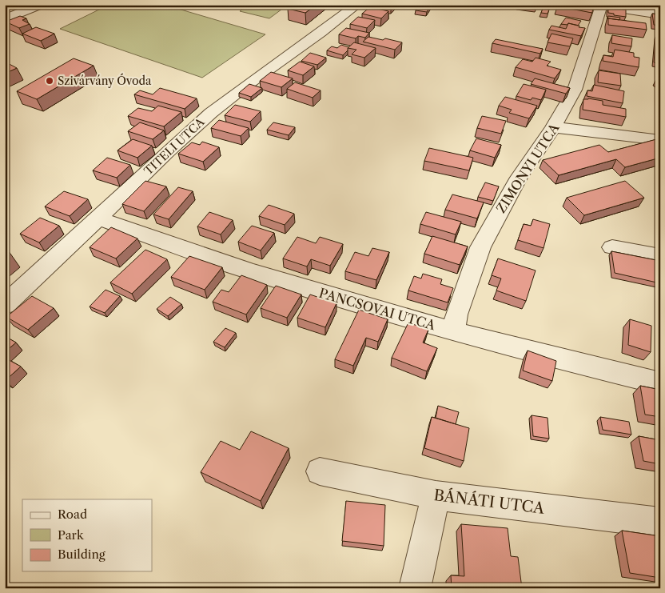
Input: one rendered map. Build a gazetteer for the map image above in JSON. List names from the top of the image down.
{
  "streets": {
    "street": [
      "TITELI UTCA",
      "ZIMONYI UTCA",
      "PANCSOVAI UTCA",
      "BÁNÁTI UTCA"
    ]
  },
  "crossings": [
    ["TITELI UTCA", "PANCSOVAI UTCA"],
    ["ZIMONYI UTCA", "PANCSOVAI UTCA"]
  ],
  "places": ["Szivárvány Óvoda"],
  "legend": ["Road", "Park", "Building"]
}
